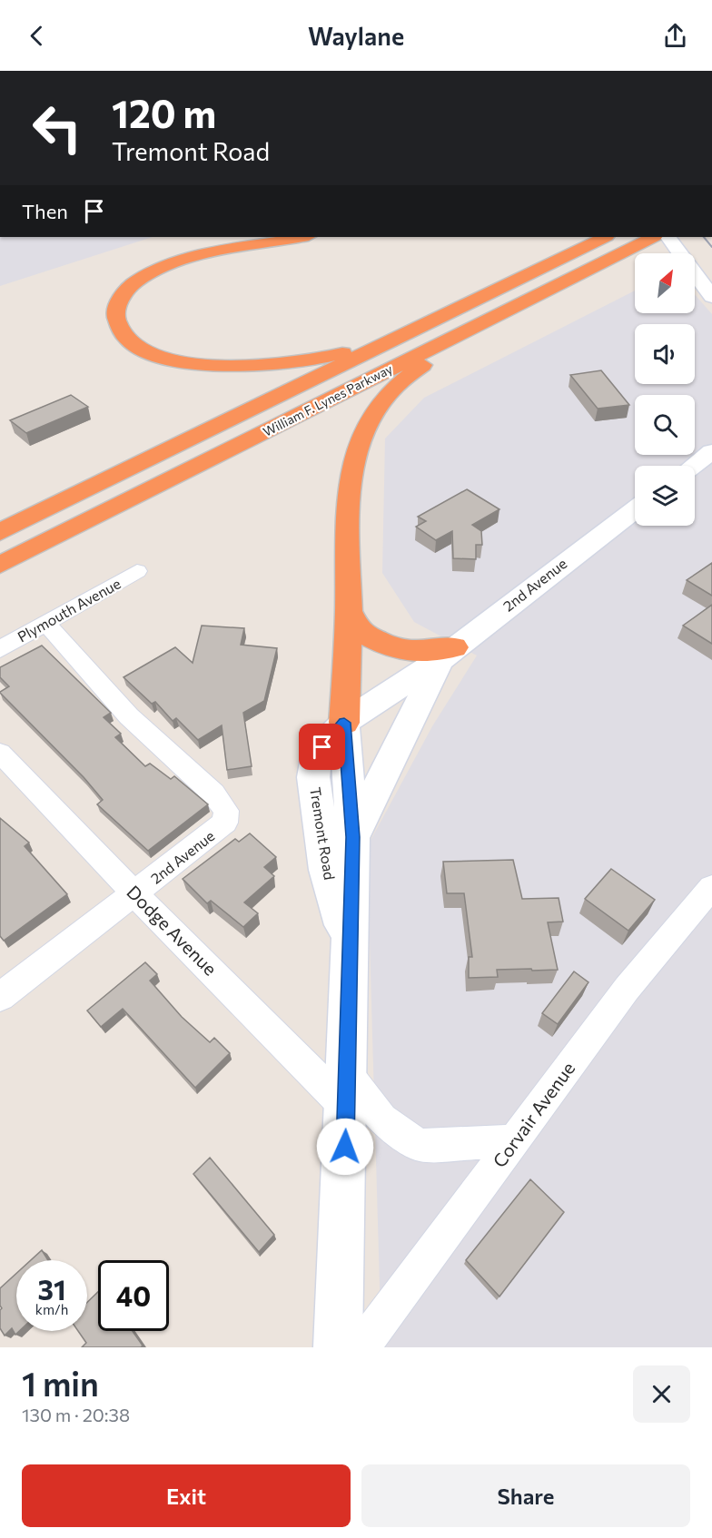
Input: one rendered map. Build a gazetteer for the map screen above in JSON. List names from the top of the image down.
{
  "streets": {
    "highway": ["William F. Lynes Parkway"],
    "street": [
      "2nd Avenue",
      "Plymouth Avenue",
      "Tremont Road",
      "Dodge Avenue",
      "Corvair Avenue"
    ]
  },
  "crossings": [
    ["2nd Avenue", "Plymouth Avenue"],
    ["2nd Avenue", "Tremont Road"],
    ["2nd Avenue", "Dodge Avenue"],
    ["Tremont Road", "Dodge Avenue"],
    ["Dodge Avenue", "Corvair Avenue"]
  ],
  "north": "top right",
  "page": {
    "header": "Waylane",
    "turn": ["120 m", "Tremont Road"],
    "then": "Then",
    "speed": "31 km/h",
    "limit": "40",
    "heading": ["1 min", "130 m · 20:38"],
    "buttons": ["Exit", "Share"]
  }
}
